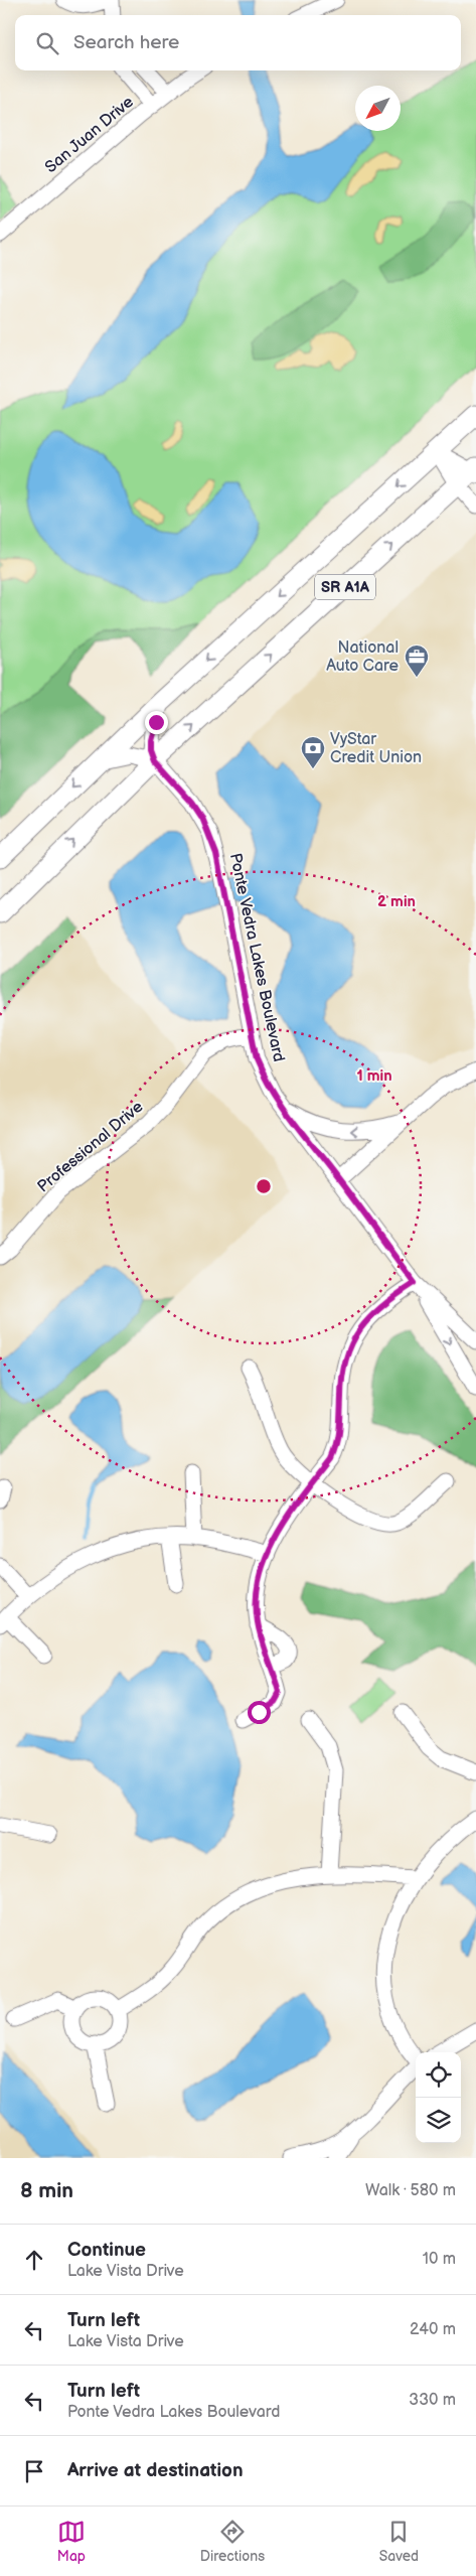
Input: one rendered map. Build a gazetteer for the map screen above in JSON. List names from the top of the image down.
{
  "streets": {
    "main road": ["SR A1A"],
    "street": ["San Juan Drive", "Ponte Vedra Lakes Boulevard", "Professional Drive"]
  },
  "crossings": [
    ["SR A1A", "Ponte Vedra Lakes Boulevard"],
    ["Ponte Vedra Lakes Boulevard", "Professional Drive"]
  ],
  "places": {
    "office": ["National Auto Care"],
    "bank": ["VyStar Credit Union"]
  },
  "north": "bottom left",
  "page": {
    "search": "Search here",
    "heading": ["8 min", "Walk · 580 m"],
    "list": [
      ["Continue", "Lake Vista Drive", "10 m"],
      ["Turn left", "Lake Vista Drive", "240 m"],
      ["Turn left", "Ponte Vedra Lakes Boulevard", "330 m"],
      "Arrive at destination"
    ],
    "nav": ["Map", "Directions", "Saved"]
  },
  "rings": ["2 min", "1 min"]
}
